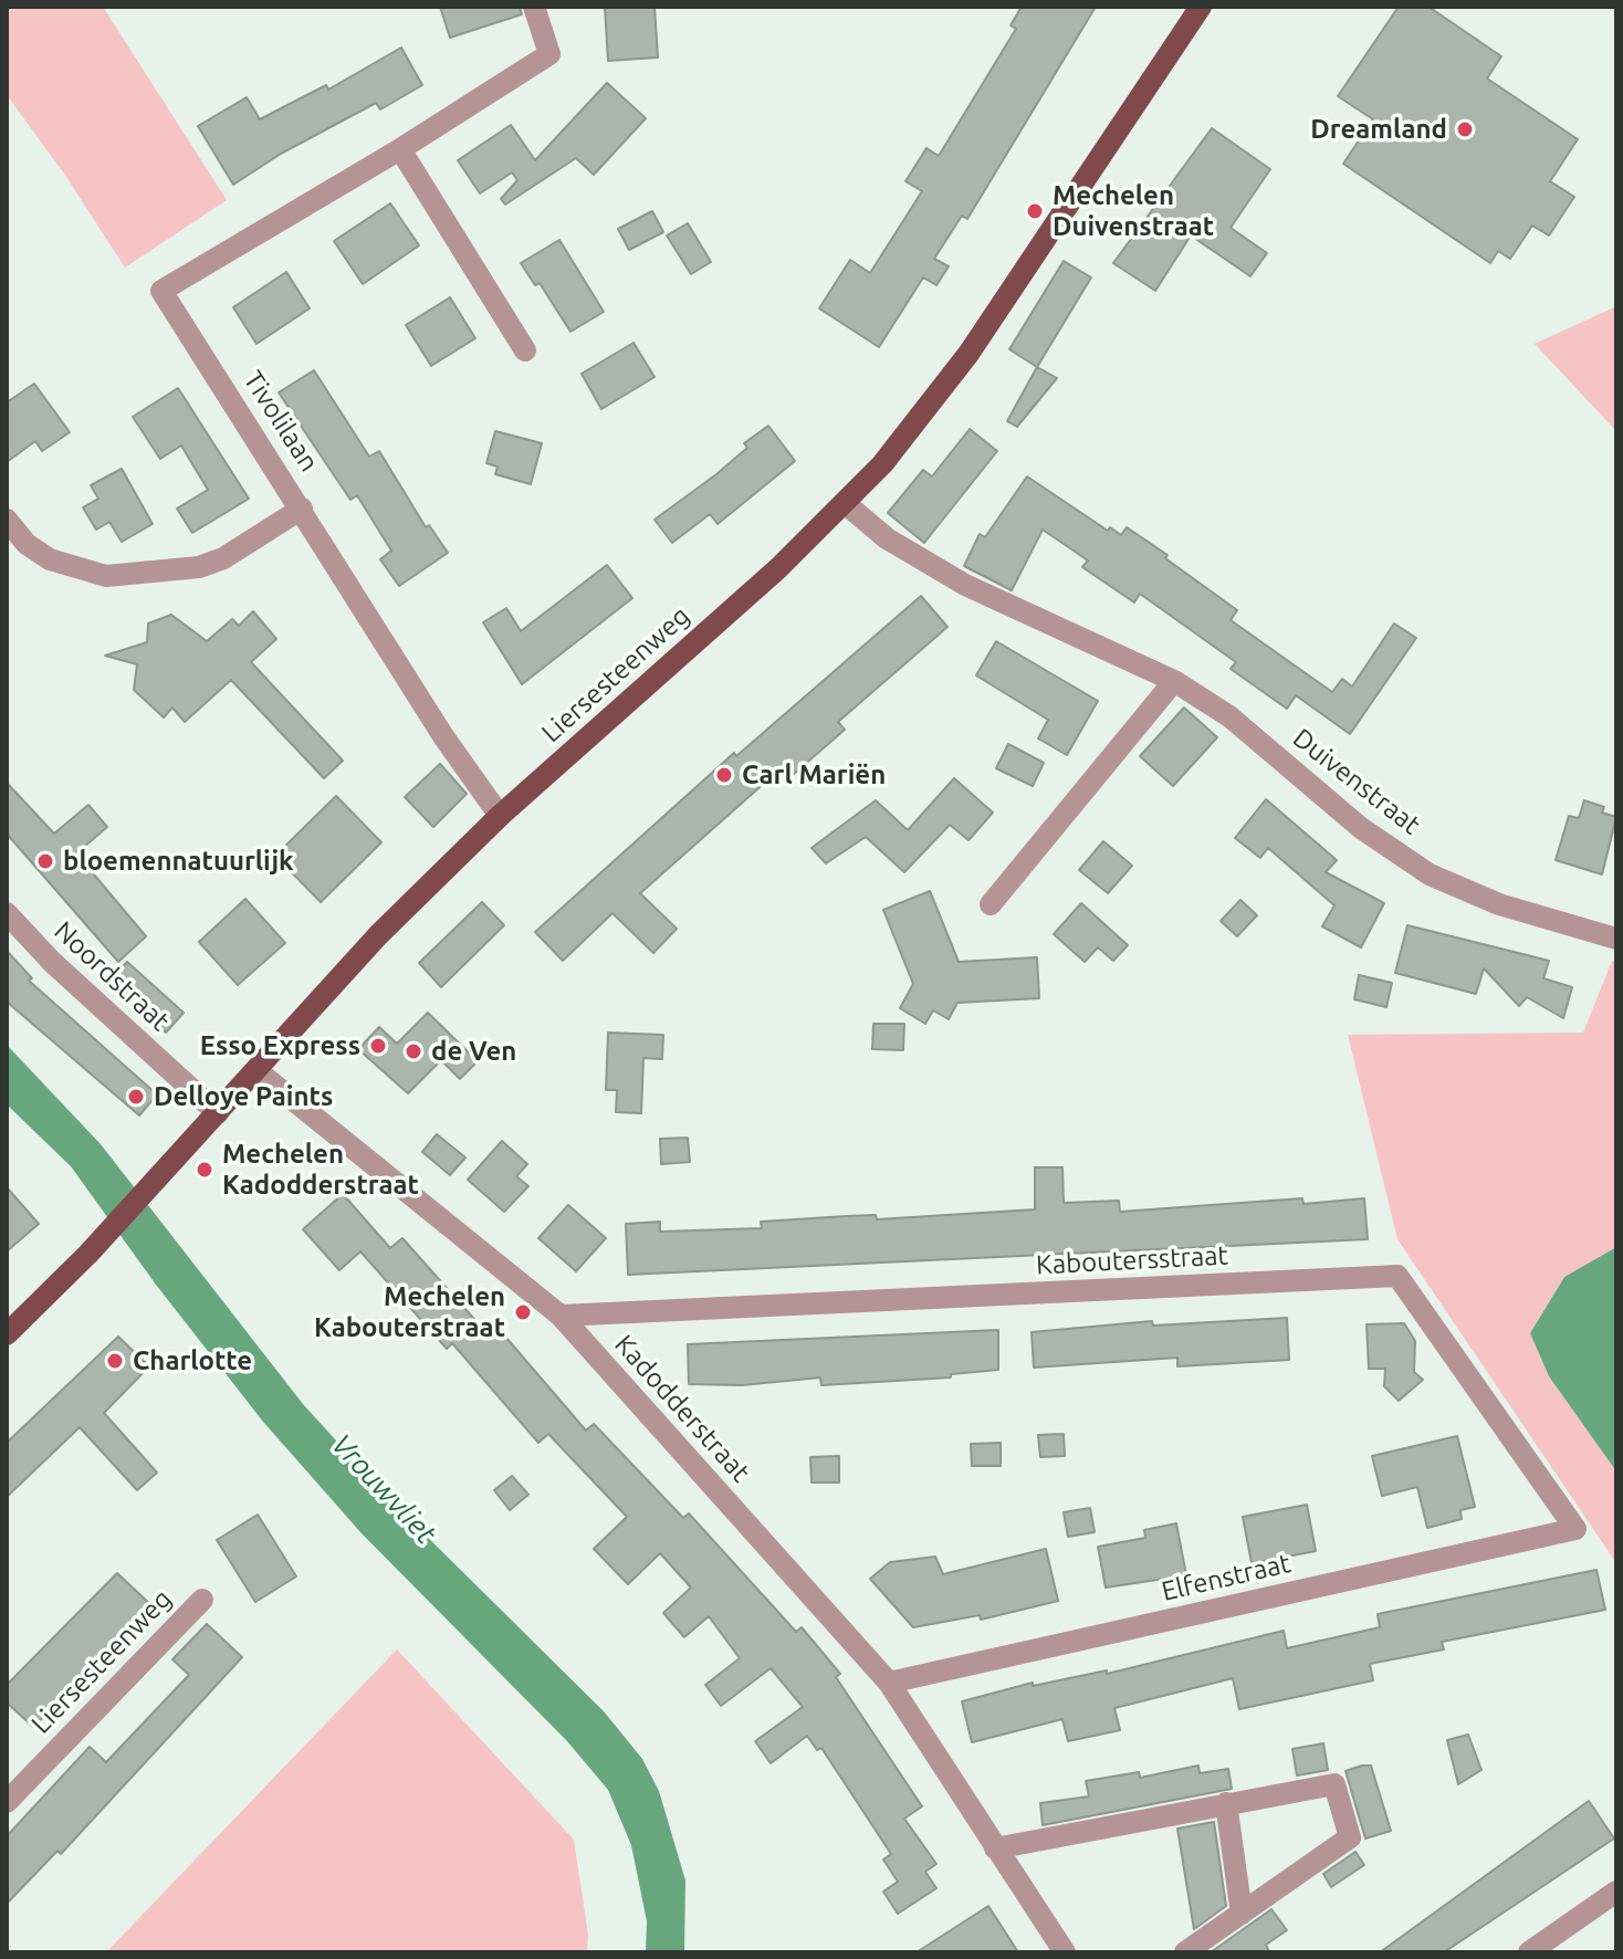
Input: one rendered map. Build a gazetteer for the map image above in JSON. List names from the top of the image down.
{
  "streets": {
    "main road": ["Liersesteenweg"],
    "street": [
      "Tivolilaan",
      "Duivenstraat",
      "Noordstraat",
      "Kaboutersstraat",
      "Kadodderstraat",
      "Elfenstraat"
    ]
  },
  "crossings": [
    ["Tivolilaan", "Liersesteenweg"],
    ["Liersesteenweg", "Duivenstraat"],
    ["Liersesteenweg", "Noordstraat"],
    ["Liersesteenweg", "Kadodderstraat"],
    ["Kaboutersstraat", "Kadodderstraat"],
    ["Kaboutersstraat", "Elfenstraat"],
    ["Kadodderstraat", "Elfenstraat"]
  ],
  "water": ["Vrouwvliet"],
  "places": [
    "Dreamland",
    "Mechelen Duivenstraat",
    "Carl Mariën",
    "bloemennatuurlijk",
    "Esso Express",
    "de Ven",
    "Delloye Paints",
    "Mechelen Kadodderstraat",
    "Mechelen Kabouterstraat",
    "Charlotte"
  ]
}
